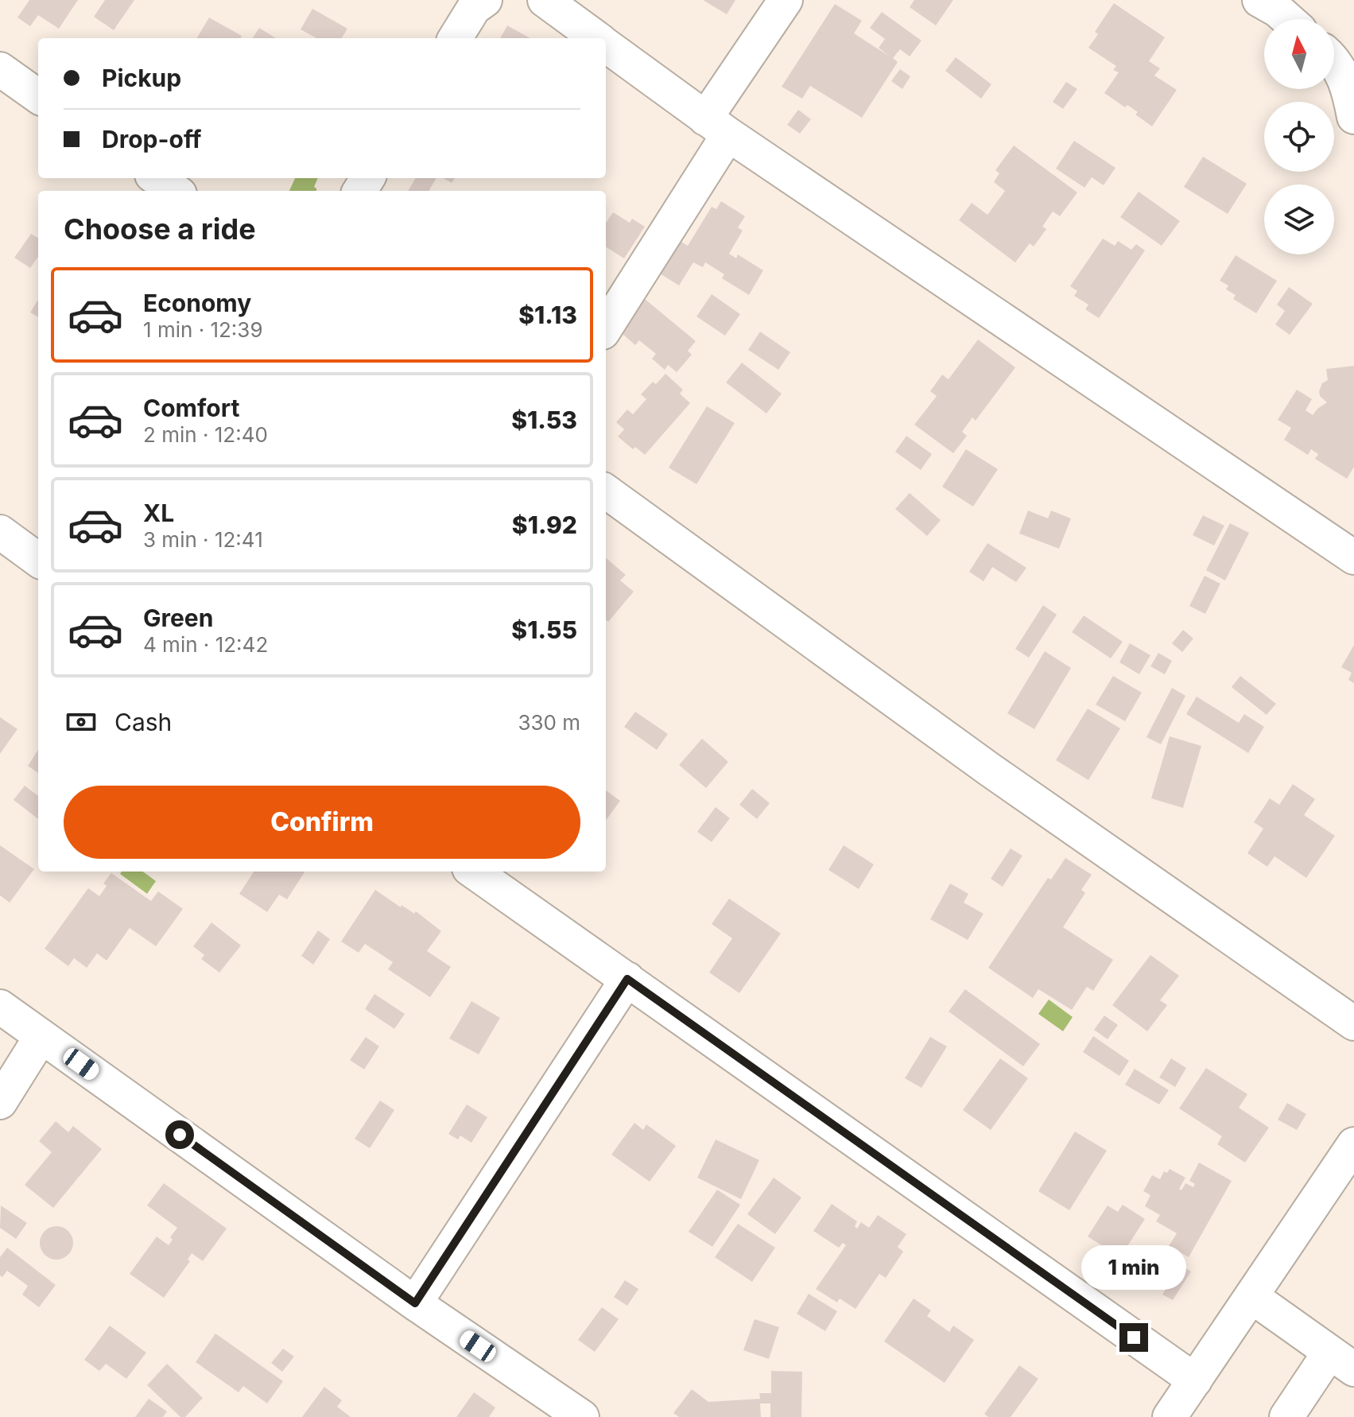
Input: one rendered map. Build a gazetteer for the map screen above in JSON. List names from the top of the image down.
{
  "north": "top",
  "page": {
    "banner": ["Pickup", "Drop-off"],
    "heading": "Choose a ride",
    "list": [
      {
        "name": "Economy",
        "note": "1 min · 12:39",
        "value": "$1.13"
      },
      {
        "name": "Comfort",
        "note": "2 min · 12:40",
        "value": "$1.53"
      },
      {
        "name": "XL",
        "note": "3 min · 12:41",
        "value": "$1.92"
      },
      {
        "name": "Green",
        "note": "4 min · 12:42",
        "value": "$1.55"
      }
    ],
    "pay": ["Cash", "330 m"],
    "buttons": "Confirm",
    "bubble": "1 min"
  }
}
